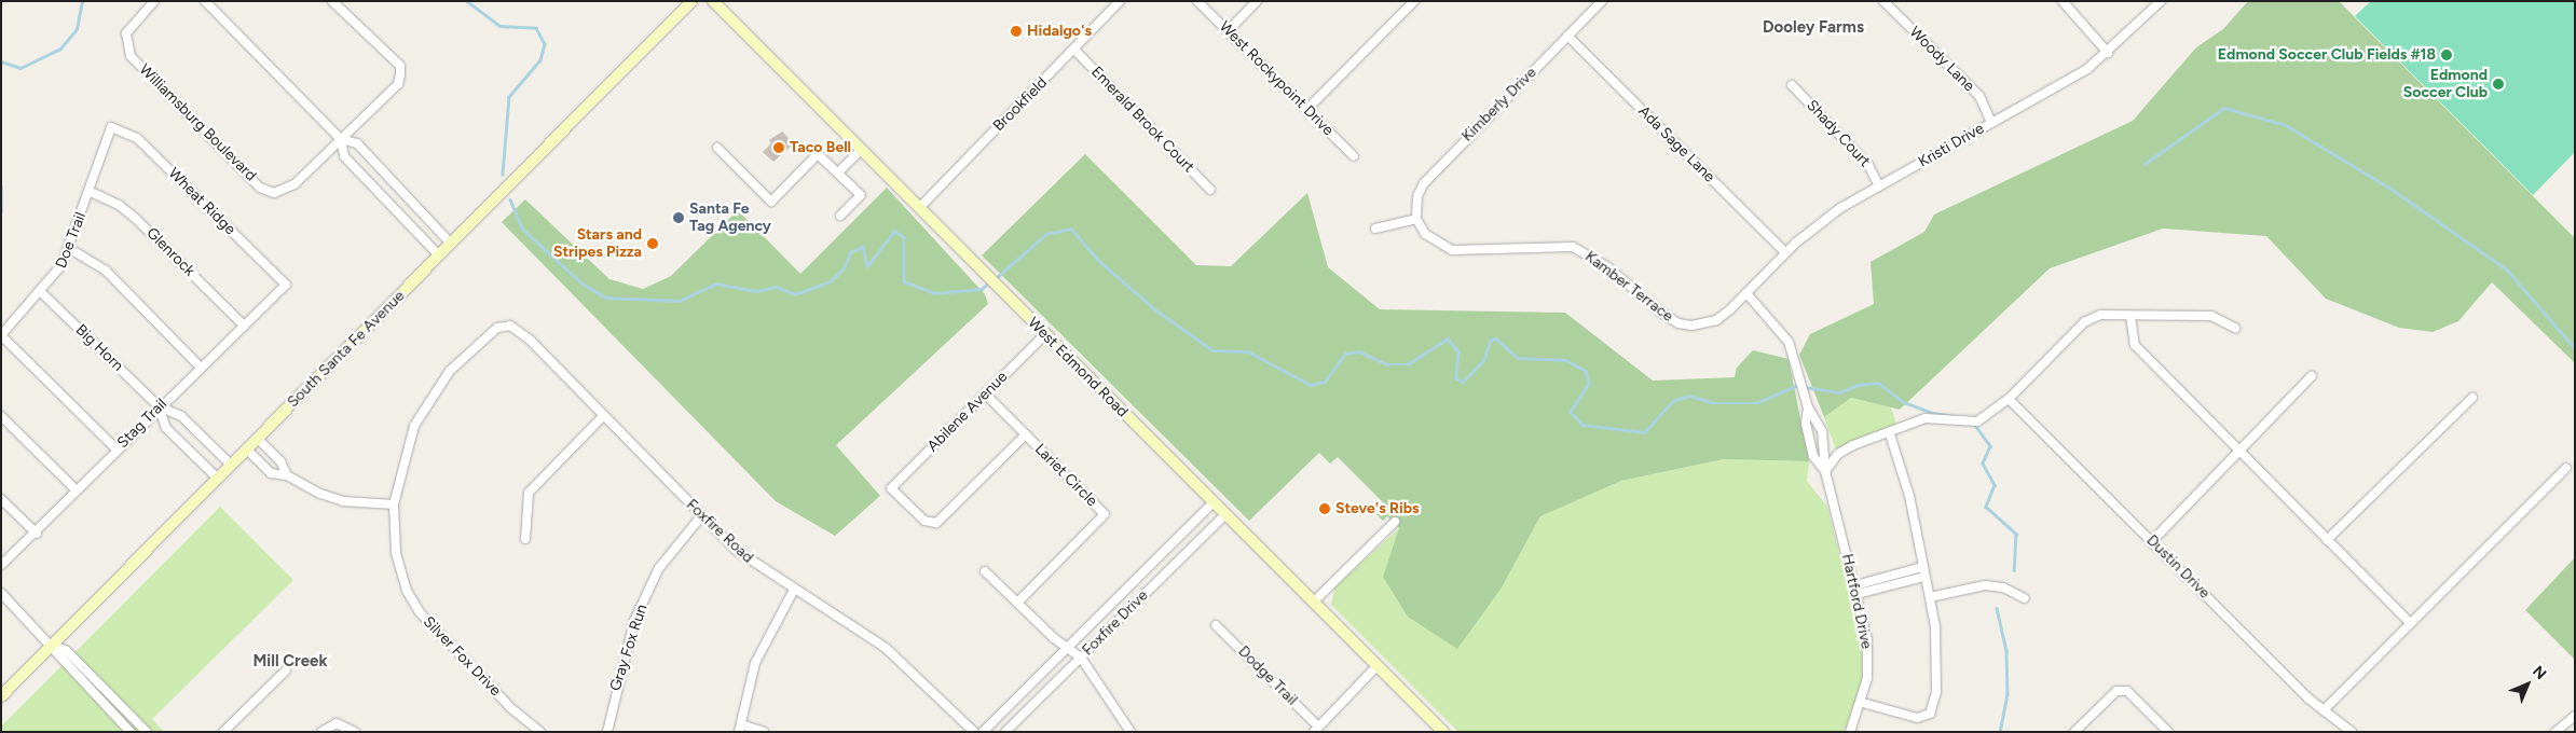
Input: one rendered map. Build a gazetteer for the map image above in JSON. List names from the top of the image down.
{
  "streets": {
    "main road": ["South Santa Fe Avenue", "West Edmond Road"],
    "street": [
      "Woody Lane",
      "West Rockypoint Drive",
      "Brookfield",
      "Kimberly Drive",
      "Emerald Brook Court",
      "Williamsburg Boulevard",
      "Shady Court",
      "Ada Sage Lane",
      "Kristi Drive",
      "Wheat Ridge",
      "Doe Trail",
      "Glenrock",
      "Kamber Terrace",
      "Big Horn",
      "Abilene Avenue",
      "Stag Trail",
      "Lariet Circle",
      "Foxfire Road",
      "Dustin Drive",
      "Hartford Drive",
      "Foxfire Drive",
      "Gray Fox Run",
      "Silver Fox Drive",
      "Dodge Trail"
    ]
  },
  "crossings": [
    ["Woody Lane", "Kristi Drive"],
    ["Brookfield", "Emerald Brook Court"],
    ["Brookfield", "West Edmond Road"],
    ["Kimberly Drive", "Ada Sage Lane"],
    ["Kimberly Drive", "Kamber Terrace"],
    ["Shady Court", "Kristi Drive"],
    ["Ada Sage Lane", "Kristi Drive"],
    ["Kristi Drive", "Kamber Terrace"],
    ["Kristi Drive", "Hartford Drive"],
    ["Wheat Ridge", "Doe Trail"],
    ["Wheat Ridge", "Stag Trail"],
    ["Doe Trail", "Glenrock"],
    ["Doe Trail", "Big Horn"],
    ["Glenrock", "Stag Trail"],
    ["Kamber Terrace", "Hartford Drive"],
    ["Big Horn", "South Santa Fe Avenue"],
    ["Big Horn", "Stag Trail"],
    ["West Edmond Road", "Abilene Avenue"],
    ["West Edmond Road", "Foxfire Drive"],
    ["Abilene Avenue", "Lariet Circle"],
    ["Foxfire Road", "Gray Fox Run"],
    ["Foxfire Road", "Silver Fox Drive"]
  ],
  "districts": ["Dooley Farms", "Mill Creek"],
  "places": [
    "Hidalgo's",
    "Edmond Soccer Club Fields #18",
    "Edmond Soccer Club",
    "Taco Bell",
    "Santa Fe Tag Agency",
    "Stars and Stripes Pizza",
    "Steve's Ribs"
  ],
  "north": "top right"
}
